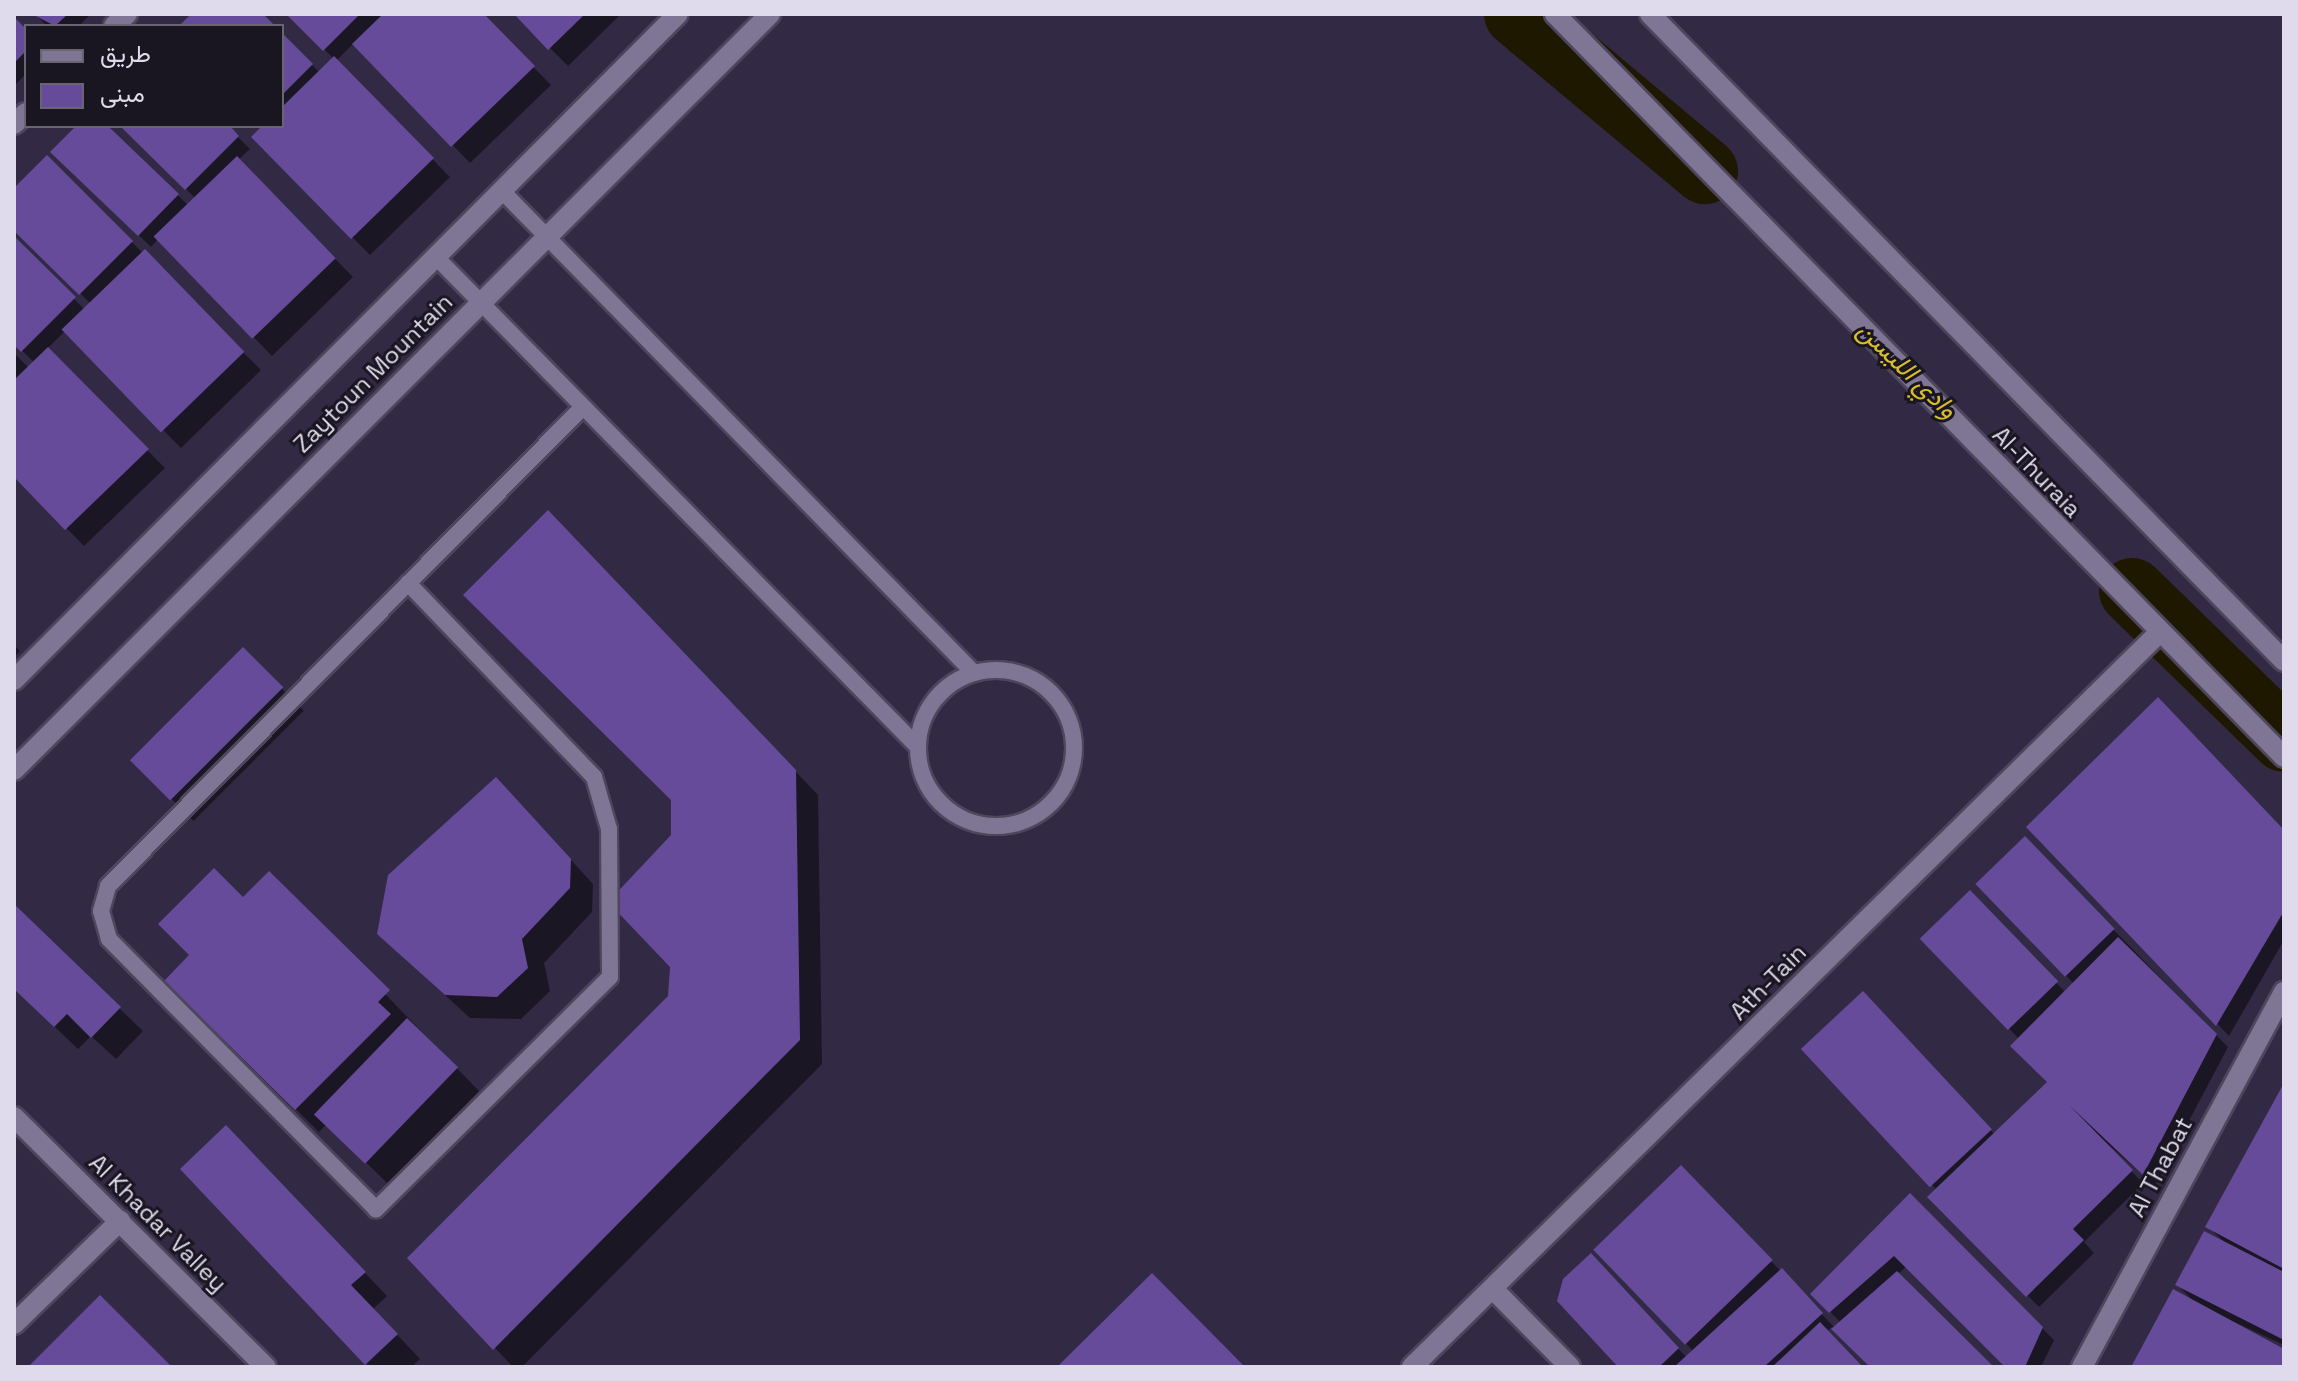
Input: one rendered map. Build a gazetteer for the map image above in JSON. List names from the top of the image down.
{
  "streets": {
    "street": [
      "Zaytoun Mountain",
      "Al-Thuraia",
      "Ath-Tain",
      "Al Thabat",
      "Al Khadar Valley"
    ]
  },
  "crossings": [
    ["Al-Thuraia", "Ath-Tain"]
  ],
  "water": ["وادي الليسن"],
  "legend": ["طريق", "مبنى"]
}
